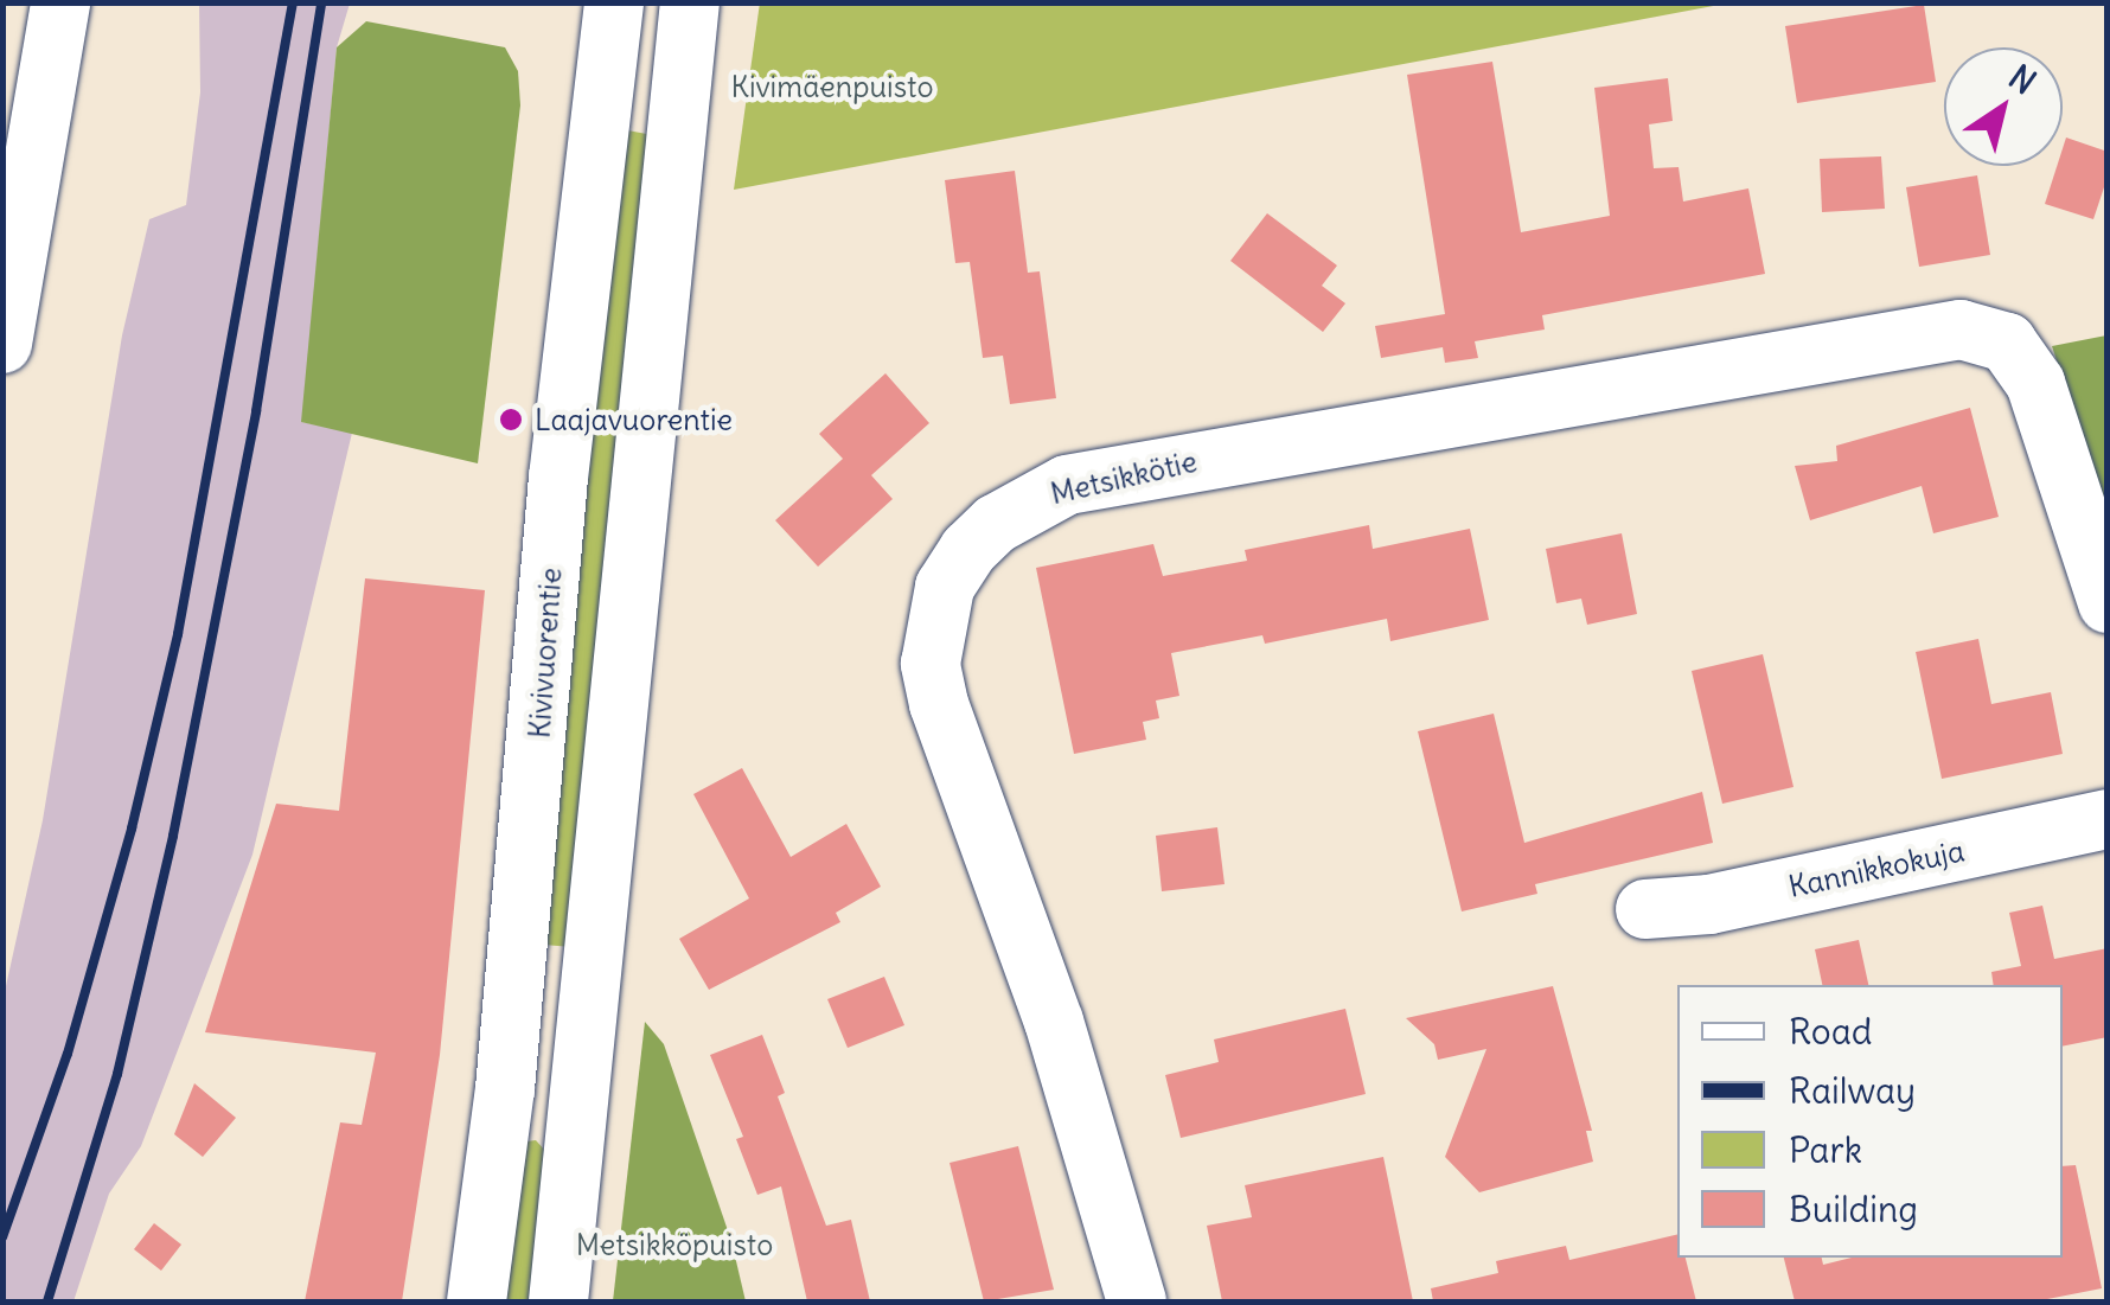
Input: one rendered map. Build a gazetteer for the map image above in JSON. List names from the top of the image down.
{
  "streets": {
    "street": ["Metsikkötie", "Kivivuorentie", "Kannikkokuja"]
  },
  "parks": ["Kivimäenpuisto", "Metsikköpuisto"],
  "places": ["Laajavuorentie"],
  "legend": [
    "Road",
    "Railway",
    "Park",
    "Building"
  ],
  "north": "top right"
}
